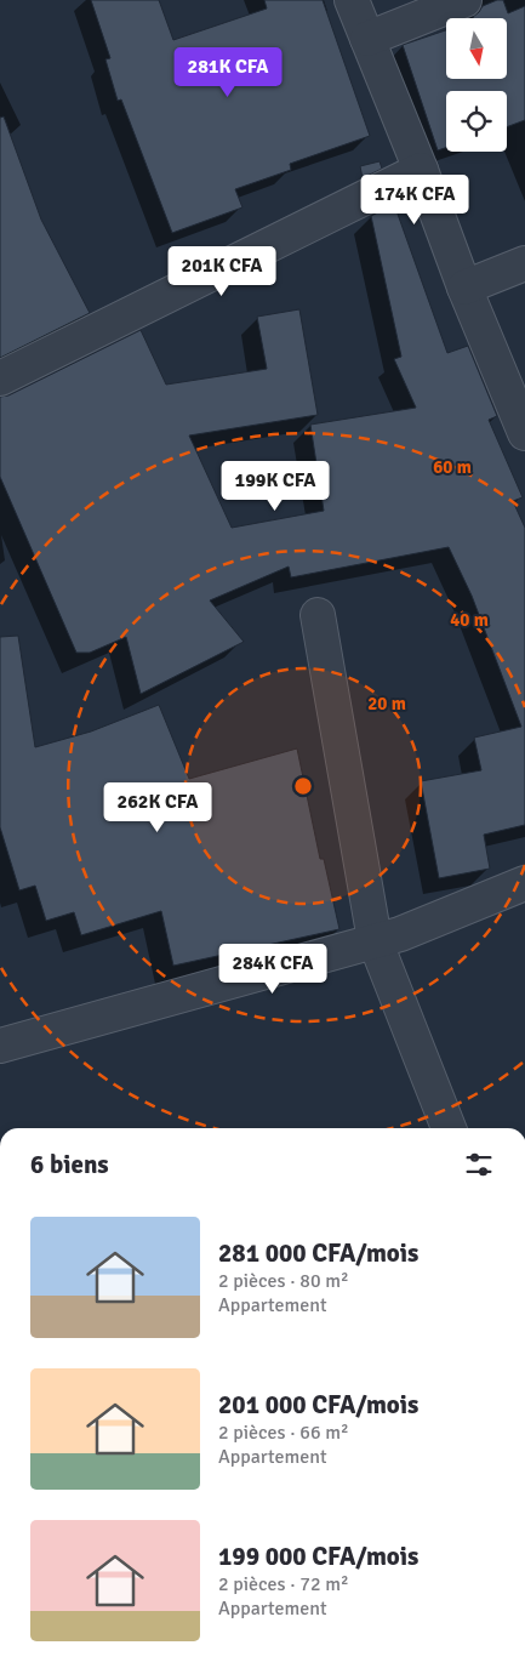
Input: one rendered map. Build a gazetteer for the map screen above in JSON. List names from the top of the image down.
{
  "north": "bottom",
  "page": {
    "price": [
      "281K CFA",
      "174K CFA",
      "201K CFA",
      "199K CFA",
      "262K CFA",
      "284K CFA"
    ],
    "heading": "6 biens",
    "list": [
      {
        "name": "281 000 CFA/mois",
        "note": "2 pièces · 80 m² · Appartement"
      },
      {
        "name": "201 000 CFA/mois",
        "note": "2 pièces · 66 m² · Appartement"
      },
      {
        "name": "199 000 CFA/mois",
        "note": "2 pièces · 72 m² · Appartement"
      }
    ]
  },
  "rings": ["60 m", "40 m", "20 m"]
}
